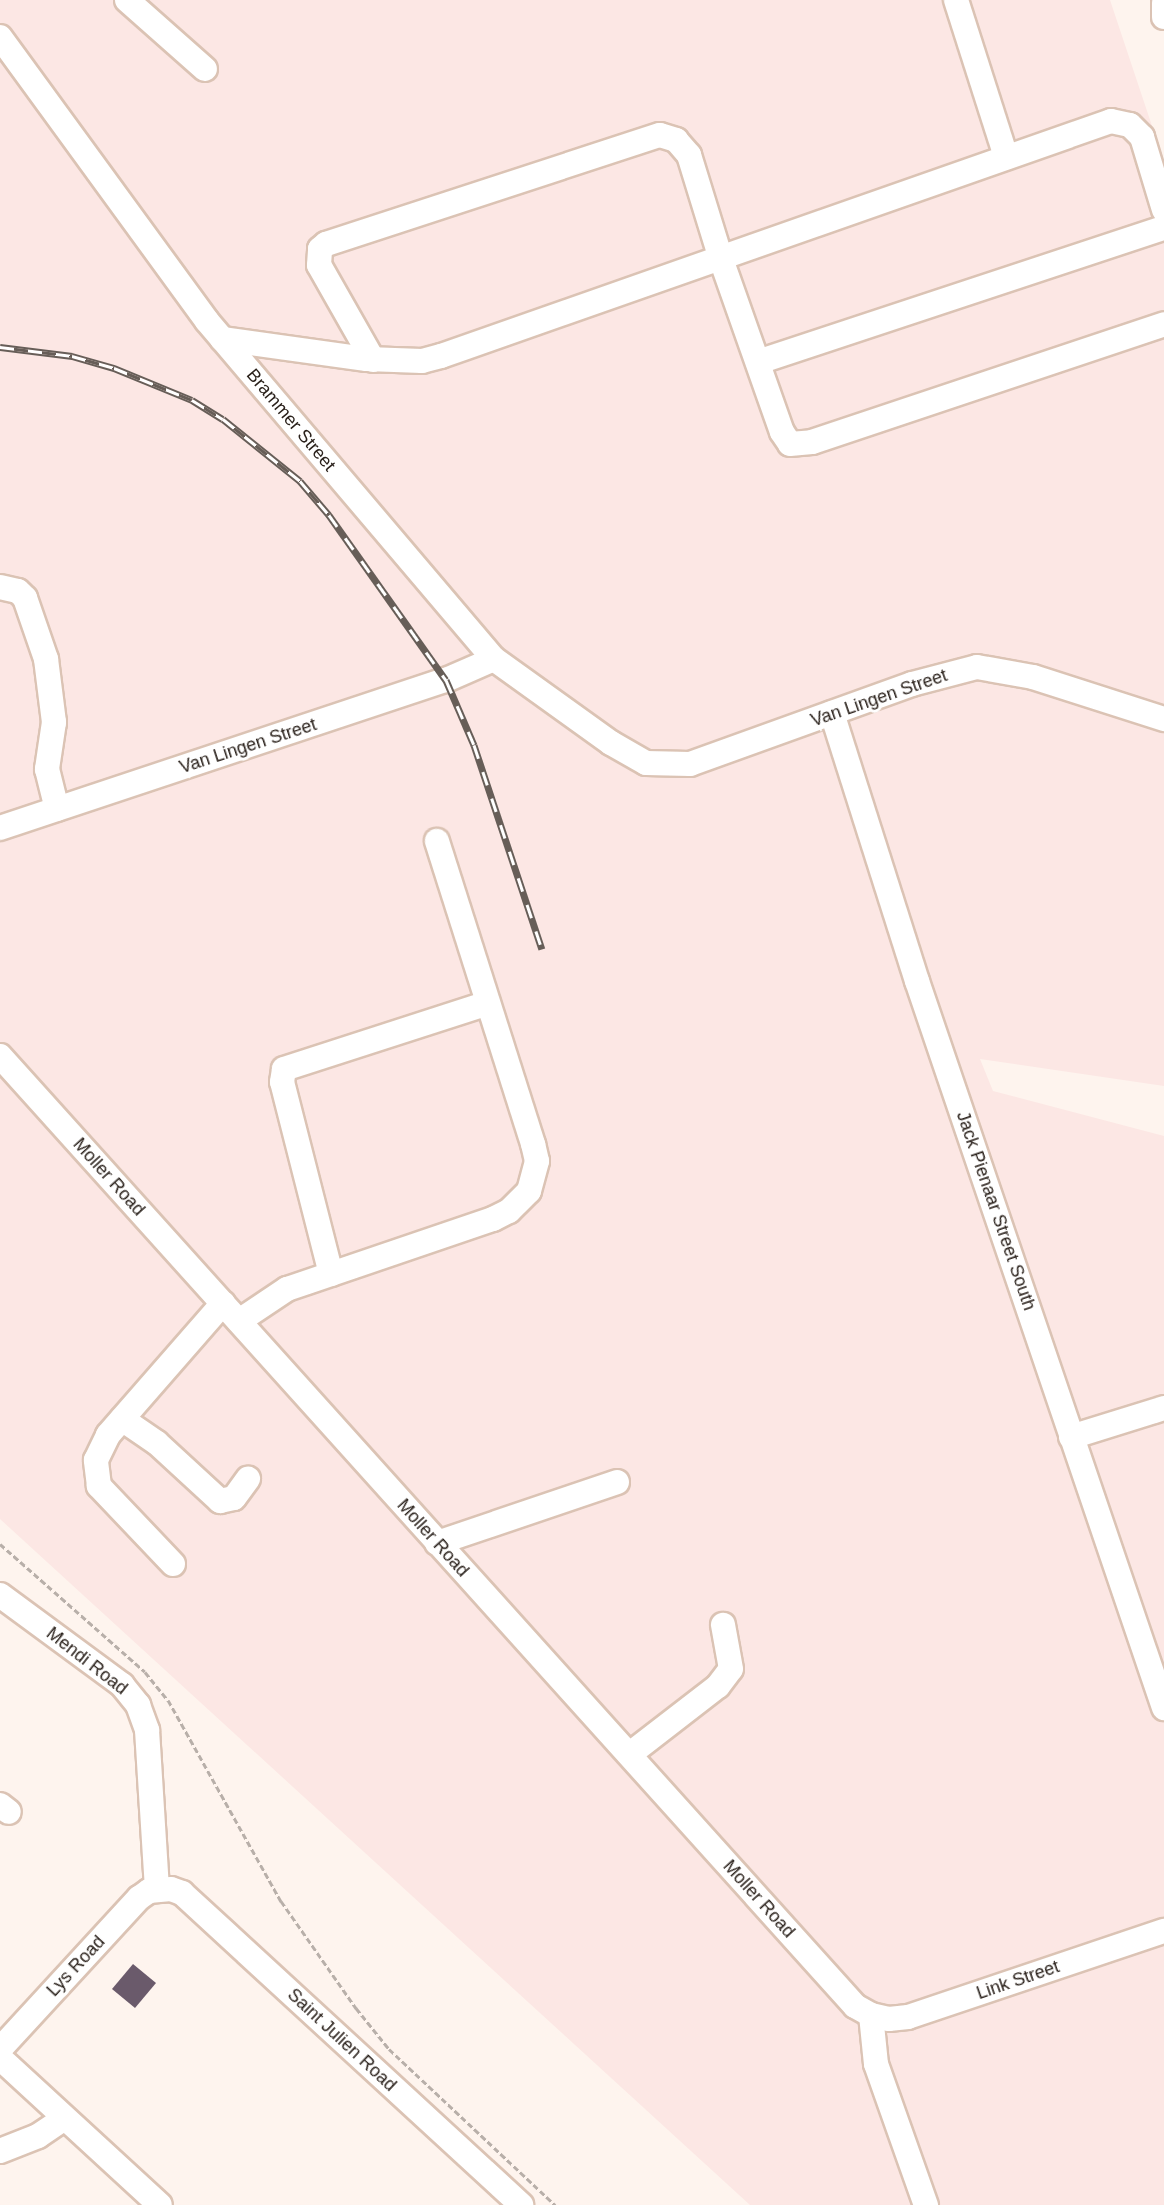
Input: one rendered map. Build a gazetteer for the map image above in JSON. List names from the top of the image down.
{
  "streets": {
    "street": [
      "Brammer Street",
      "Van Lingen Street",
      "Moller Road",
      "Jack Pienaar Street South",
      "Mendi Road",
      "Lys Road",
      "Link Street",
      "Saint Julien Road"
    ]
  },
  "crossings": [
    ["Brammer Street", "Van Lingen Street"],
    ["Van Lingen Street", "Jack Pienaar Street South"],
    ["Moller Road", "Link Street"],
    ["Mendi Road", "Lys Road"],
    ["Mendi Road", "Saint Julien Road"],
    ["Lys Road", "Saint Julien Road"]
  ]
}
